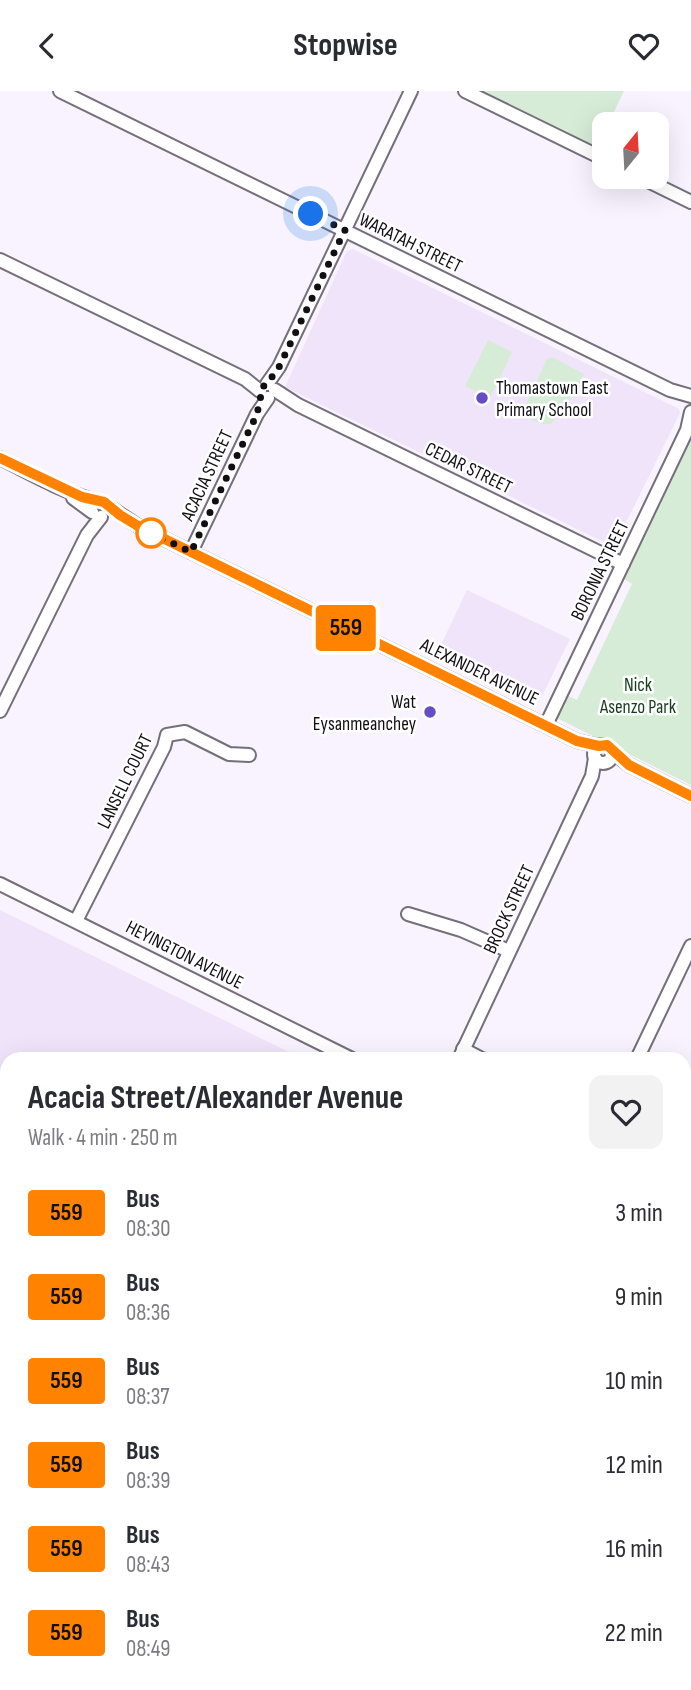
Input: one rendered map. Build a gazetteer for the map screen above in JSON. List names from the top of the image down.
{
  "streets": {
    "street": [
      "WARATAH STREET",
      "CEDAR STREET",
      "ACACIA STREET",
      "BORONIA STREET",
      "ALEXANDER AVENUE",
      "LANSELL COURT",
      "BROCK STREET",
      "HEYINGTON AVENUE"
    ]
  },
  "crossings": [
    ["WARATAH STREET", "ACACIA STREET"],
    ["CEDAR STREET", "ACACIA STREET"],
    ["CEDAR STREET", "BORONIA STREET"],
    ["ACACIA STREET", "ALEXANDER AVENUE"],
    ["BORONIA STREET", "ALEXANDER AVENUE"],
    ["ALEXANDER AVENUE", "BROCK STREET"],
    ["LANSELL COURT", "HEYINGTON AVENUE"]
  ],
  "parks": ["Nick Asenzo Park"],
  "places": ["Thomastown East Primary School", "Wat Eysanmeanchey"],
  "lines": ["bus line 559"],
  "north": "top",
  "page": {
    "header": "Stopwise",
    "on_map": "559",
    "heading": ["Acacia Street/Alexander Avenue", "Walk · 4 min · 250 m"],
    "list": [
      {
        "mark": "559",
        "name": "Bus",
        "note": "08:30",
        "value": "3 min"
      },
      {
        "mark": "559",
        "name": "Bus",
        "note": "08:36",
        "value": "9 min"
      },
      {
        "mark": "559",
        "name": "Bus",
        "note": "08:37",
        "value": "10 min"
      },
      {
        "mark": "559",
        "name": "Bus",
        "note": "08:39",
        "value": "12 min"
      },
      {
        "mark": "559",
        "name": "Bus",
        "note": "08:43",
        "value": "16 min"
      },
      {
        "mark": "559",
        "name": "Bus",
        "note": "08:49",
        "value": "22 min"
      }
    ]
  }
}
